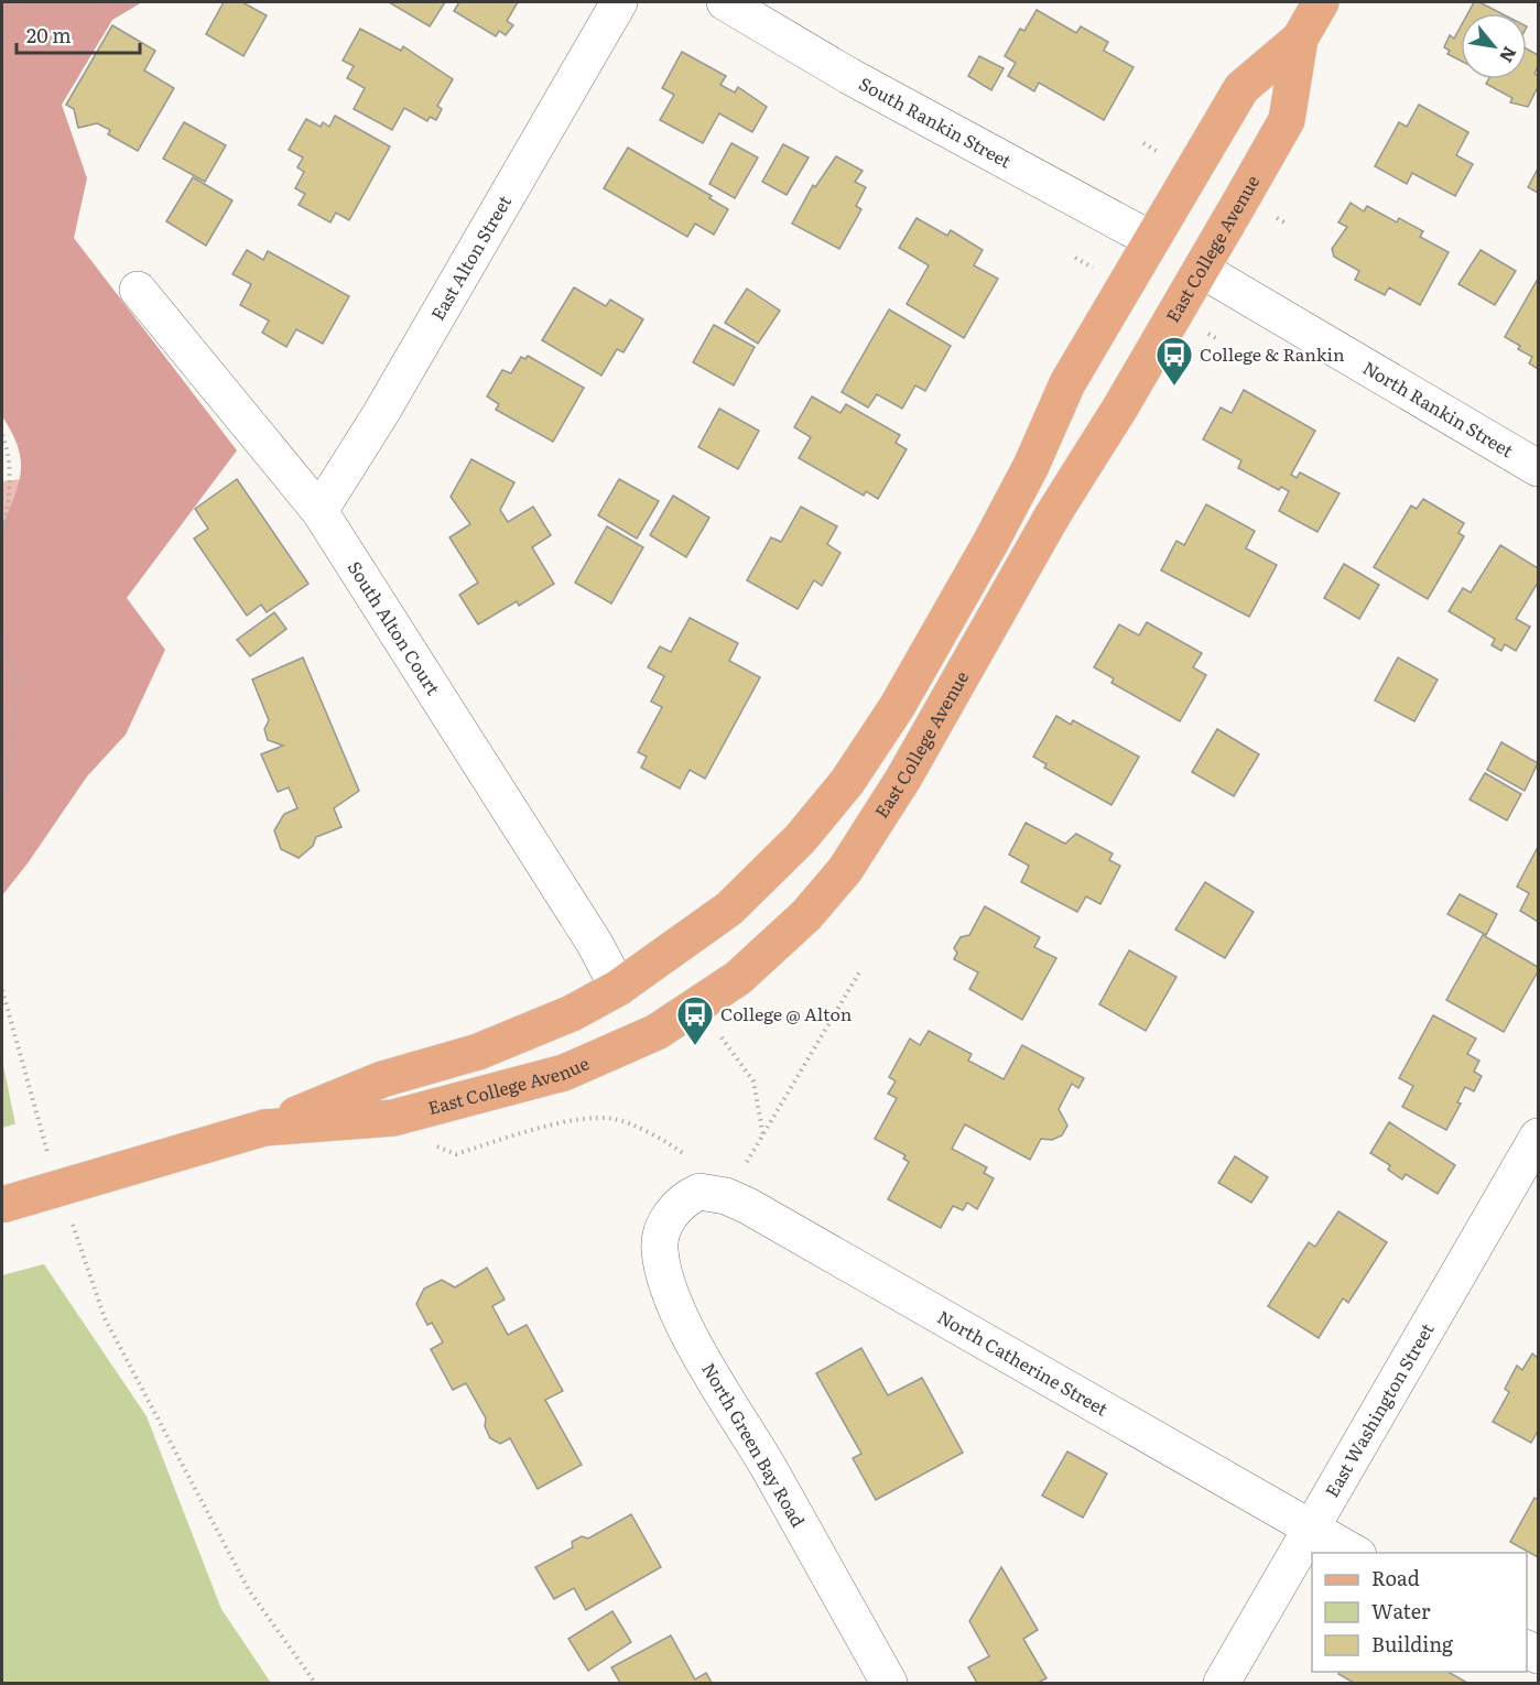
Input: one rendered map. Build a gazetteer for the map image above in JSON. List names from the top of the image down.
{
  "streets": {
    "main road": ["East College Avenue"],
    "street": [
      "South Rankin Street",
      "East Alton Street",
      "North Rankin Street",
      "South Alton Court",
      "North Catherine Street",
      "East Washington Street",
      "North Green Bay Road"
    ]
  },
  "crossings": [
    ["South Rankin Street", "East College Avenue"],
    ["East College Avenue", "North Rankin Street"],
    ["East College Avenue", "South Alton Court"],
    ["East Alton Street", "South Alton Court"],
    ["North Catherine Street", "East Washington Street"],
    ["North Catherine Street", "North Green Bay Road"]
  ],
  "places": {
    "bus stop": ["College & Rankin", "College @ Alton"]
  },
  "legend": ["Road", "Water", "Building"],
  "scale_bar": "20 m",
  "north": "bottom right"
}
